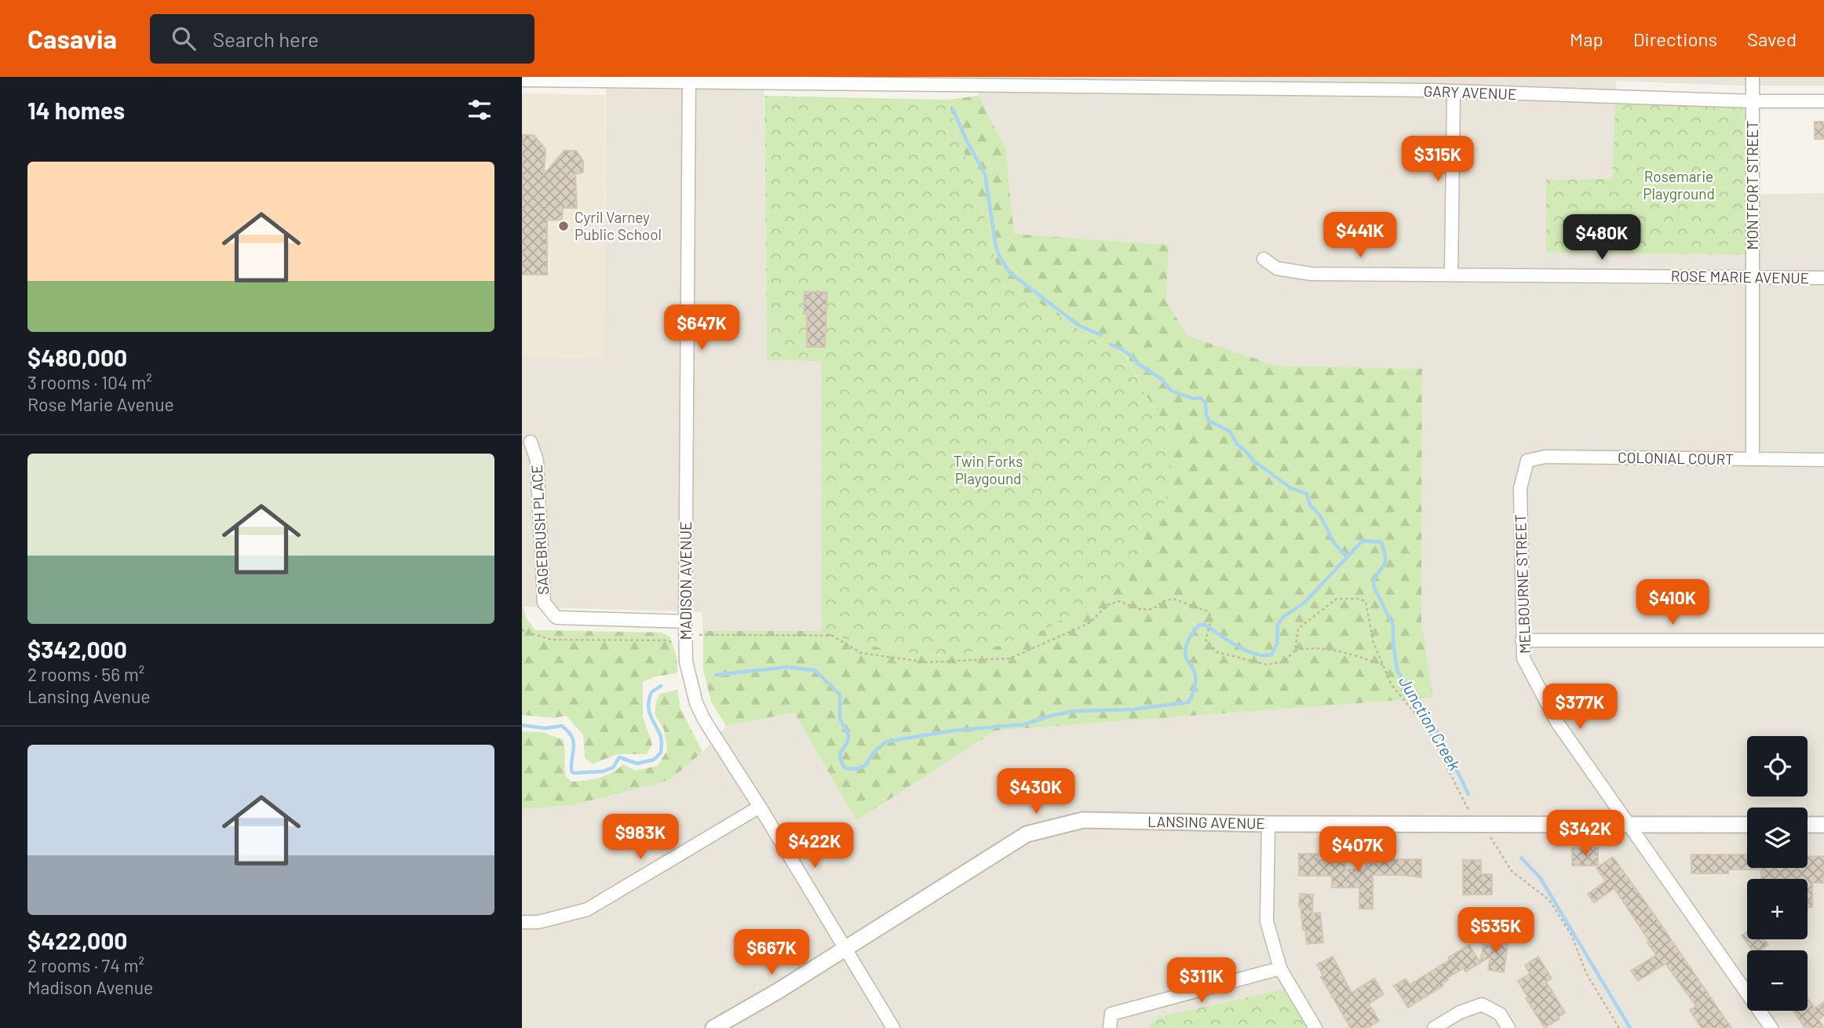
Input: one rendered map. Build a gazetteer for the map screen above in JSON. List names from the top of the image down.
{
  "streets": {
    "street": [
      "GARY AVENUE",
      "MONTFORT STREET",
      "ROSE MARIE AVENUE",
      "COLONIAL COURT",
      "SAGEBRUSH PLACE",
      "MADISON AVENUE",
      "MELBOURNE STREET",
      "LANSING AVENUE"
    ]
  },
  "crossings": [
    ["GARY AVENUE", "MONTFORT STREET"],
    ["GARY AVENUE", "MADISON AVENUE"],
    ["MONTFORT STREET", "ROSE MARIE AVENUE"],
    ["MONTFORT STREET", "COLONIAL COURT"],
    ["COLONIAL COURT", "MELBOURNE STREET"],
    ["SAGEBRUSH PLACE", "MADISON AVENUE"],
    ["MADISON AVENUE", "LANSING AVENUE"],
    ["MELBOURNE STREET", "LANSING AVENUE"]
  ],
  "water": ["Junction Creek"],
  "parks": ["Rosemarie Playground", "Twin Forks Playgound"],
  "places": ["Cyril Varney Public School"],
  "page": {
    "header": "Casavia",
    "search": "Search here",
    "nav": ["Map", "Directions", "Saved"],
    "heading": "14 homes",
    "price": [
      "$315K",
      "$441K",
      "$480K",
      "$647K",
      "$410K",
      "$377K",
      "$430K",
      "$342K",
      "$983K",
      "$422K",
      "$407K",
      "$535K",
      "$667K",
      "$311K"
    ],
    "list": [
      {
        "name": "$480,000",
        "note": "3 rooms · 104 m² · Rose Marie Avenue"
      },
      {
        "name": "$342,000",
        "note": "2 rooms · 56 m² · Lansing Avenue"
      },
      {
        "name": "$422,000",
        "note": "2 rooms · 74 m² · Madison Avenue"
      }
    ],
    "map_buttons": ["+", "−"]
  }
}
